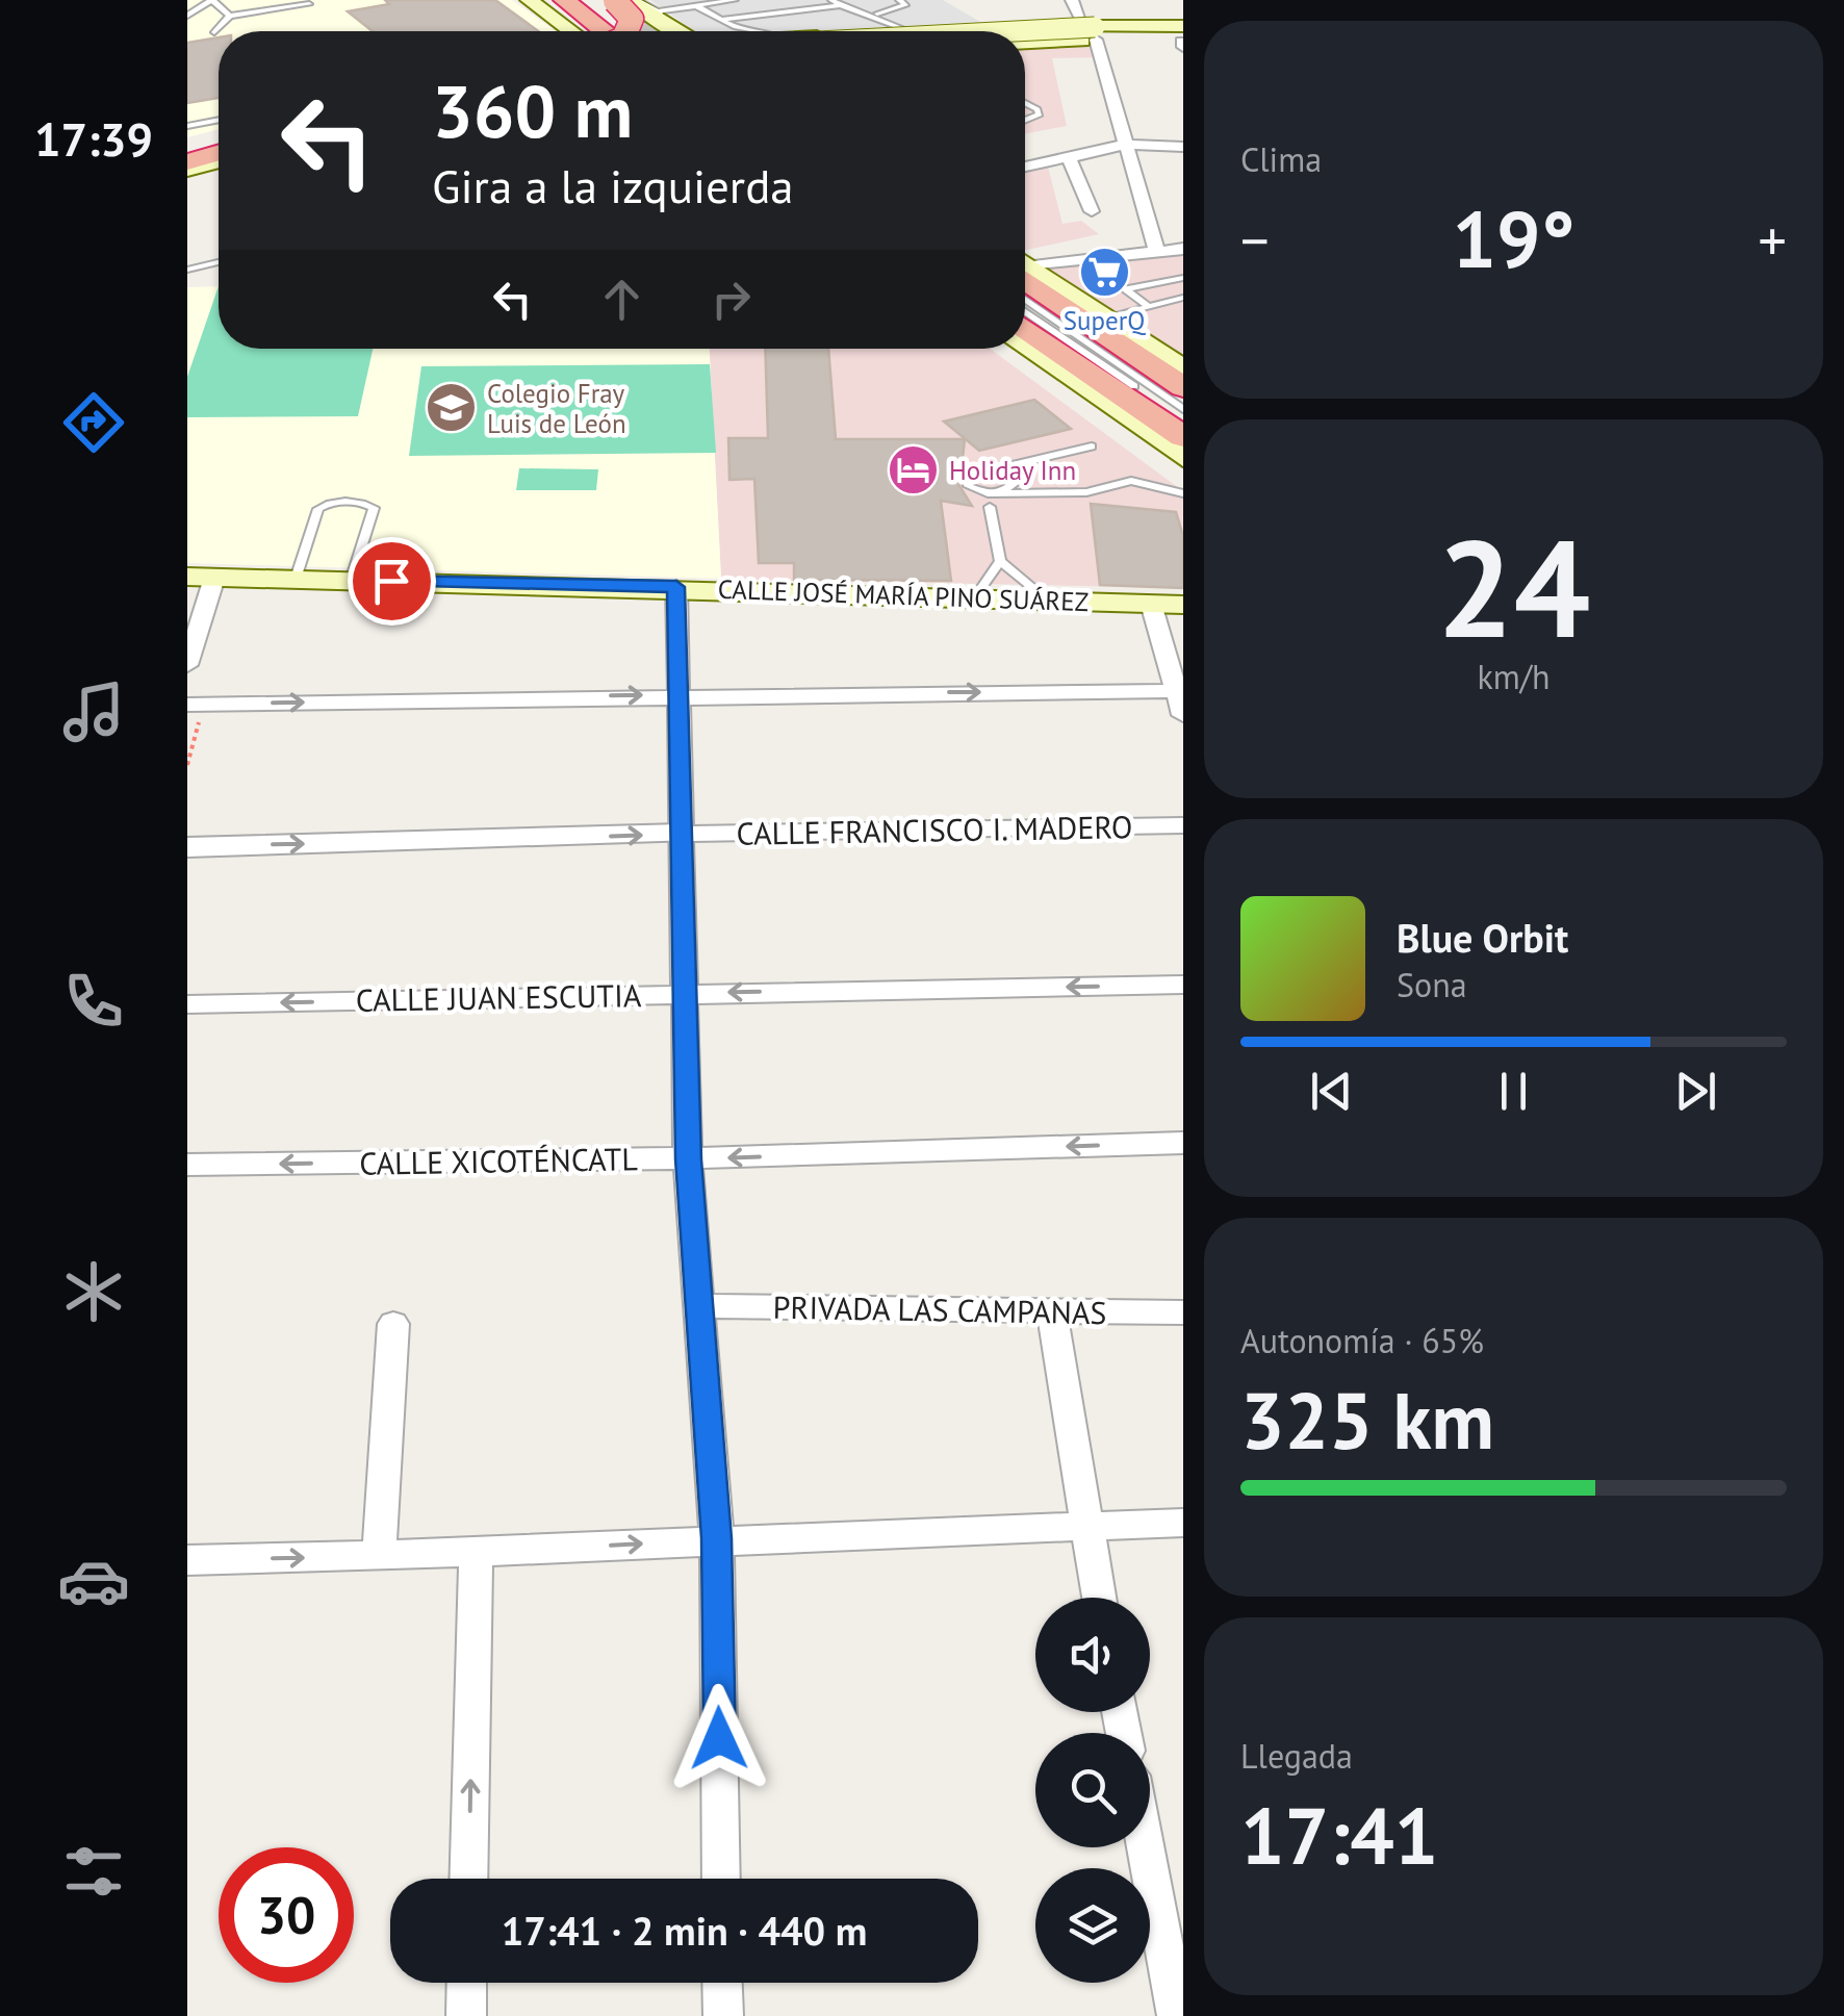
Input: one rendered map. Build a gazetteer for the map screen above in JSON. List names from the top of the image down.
{
  "streets": {
    "main road": ["CALLE JOSÉ MARÍA PINO SUÁREZ"],
    "street": [
      "CALLE FRANCISCO I. MADERO",
      "CALLE JUAN ESCUTIA",
      "CALLE XICOTÉNCATL",
      "PRIVADA LAS CAMPANAS"
    ]
  },
  "one_way": ["CALLE JUAN ESCUTIA", "CALLE XICOTÉNCATL"],
  "places": {
    "supermarket": ["SuperQ"],
    "school or university": ["Colegio Fray Luis de León"],
    "hotel": ["Holiday Inn"]
  },
  "page": {
    "tabs": "17:39",
    "tile": [
      "Clima",
      ["24", "km/h"],
      ["Autonomía · 65%", "325 km"],
      ["Llegada", "17:41"]
    ],
    "turn": ["360 m", "Gira a la izquierda"],
    "heat": ["−", "19°", "+"],
    "song": ["Blue Orbit", "Sona"],
    "limit": "30",
    "trip": "17:41 · 2 min · 440 m"
  }
}
